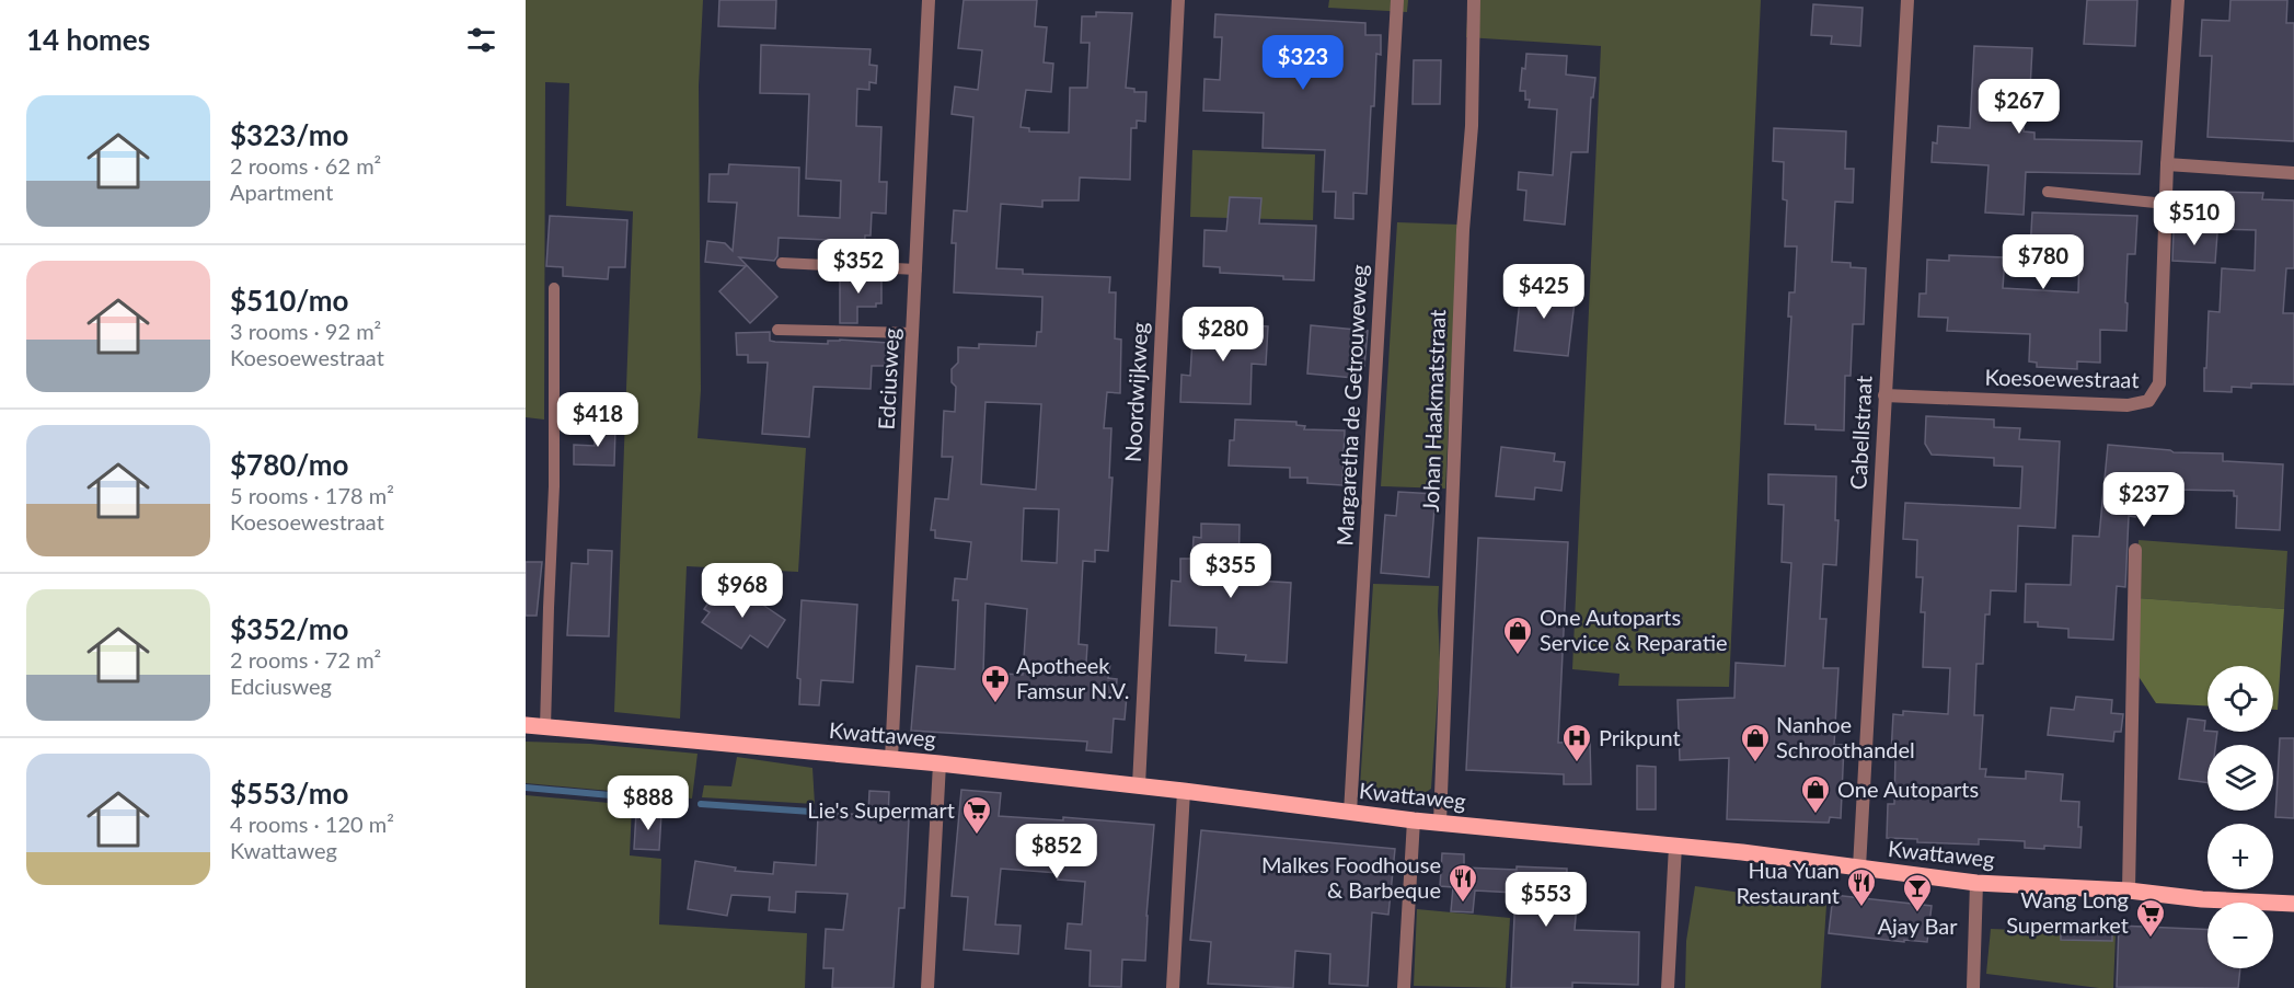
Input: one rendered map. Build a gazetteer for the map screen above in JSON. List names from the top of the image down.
{
  "streets": {
    "main road": ["Kwattaweg"],
    "street": [
      "Edciusweg",
      "Koesoewestraat",
      "Noordwijkweg",
      "Margaretha de Getrouweweg",
      "Johan Haakmatstraat",
      "Cabellstraat"
    ]
  },
  "crossings": [
    ["Edciusweg", "Kwattaweg"],
    ["Koesoewestraat", "Cabellstraat"],
    ["Noordwijkweg", "Kwattaweg"],
    ["Margaretha de Getrouweweg", "Kwattaweg"],
    ["Johan Haakmatstraat", "Kwattaweg"],
    ["Cabellstraat", "Kwattaweg"]
  ],
  "places": {
    "shop": ["One Autoparts Service & Reparatie", "Nanhoe Schroothandel", "One Autoparts"],
    "pharmacy": ["Apotheek Famsur N.V."],
    "hospital": ["Prikpunt"],
    "supermarket": ["Lie's Supermart", "Wang Long Supermarket"],
    "restaurant": ["Malkes Foodhouse & Barbeque", "Hua Yuan Restaurant"],
    "bar": ["Ajay Bar"]
  },
  "page": {
    "heading": "14 homes",
    "price": [
      "$323",
      "$267",
      "$510",
      "$780",
      "$352",
      "$425",
      "$280",
      "$418",
      "$237",
      "$355",
      "$968",
      "$888",
      "$852",
      "$553"
    ],
    "list": [
      {
        "name": "$323/mo",
        "note": "2 rooms · 62 m² · Apartment"
      },
      {
        "name": "$510/mo",
        "note": "3 rooms · 92 m² · Koesoewestraat"
      },
      {
        "name": "$780/mo",
        "note": "5 rooms · 178 m² · Koesoewestraat"
      },
      {
        "name": "$352/mo",
        "note": "2 rooms · 72 m² · Edciusweg"
      },
      {
        "name": "$553/mo",
        "note": "4 rooms · 120 m² · Kwattaweg"
      }
    ],
    "map_buttons": ["+", "−"]
  }
}
